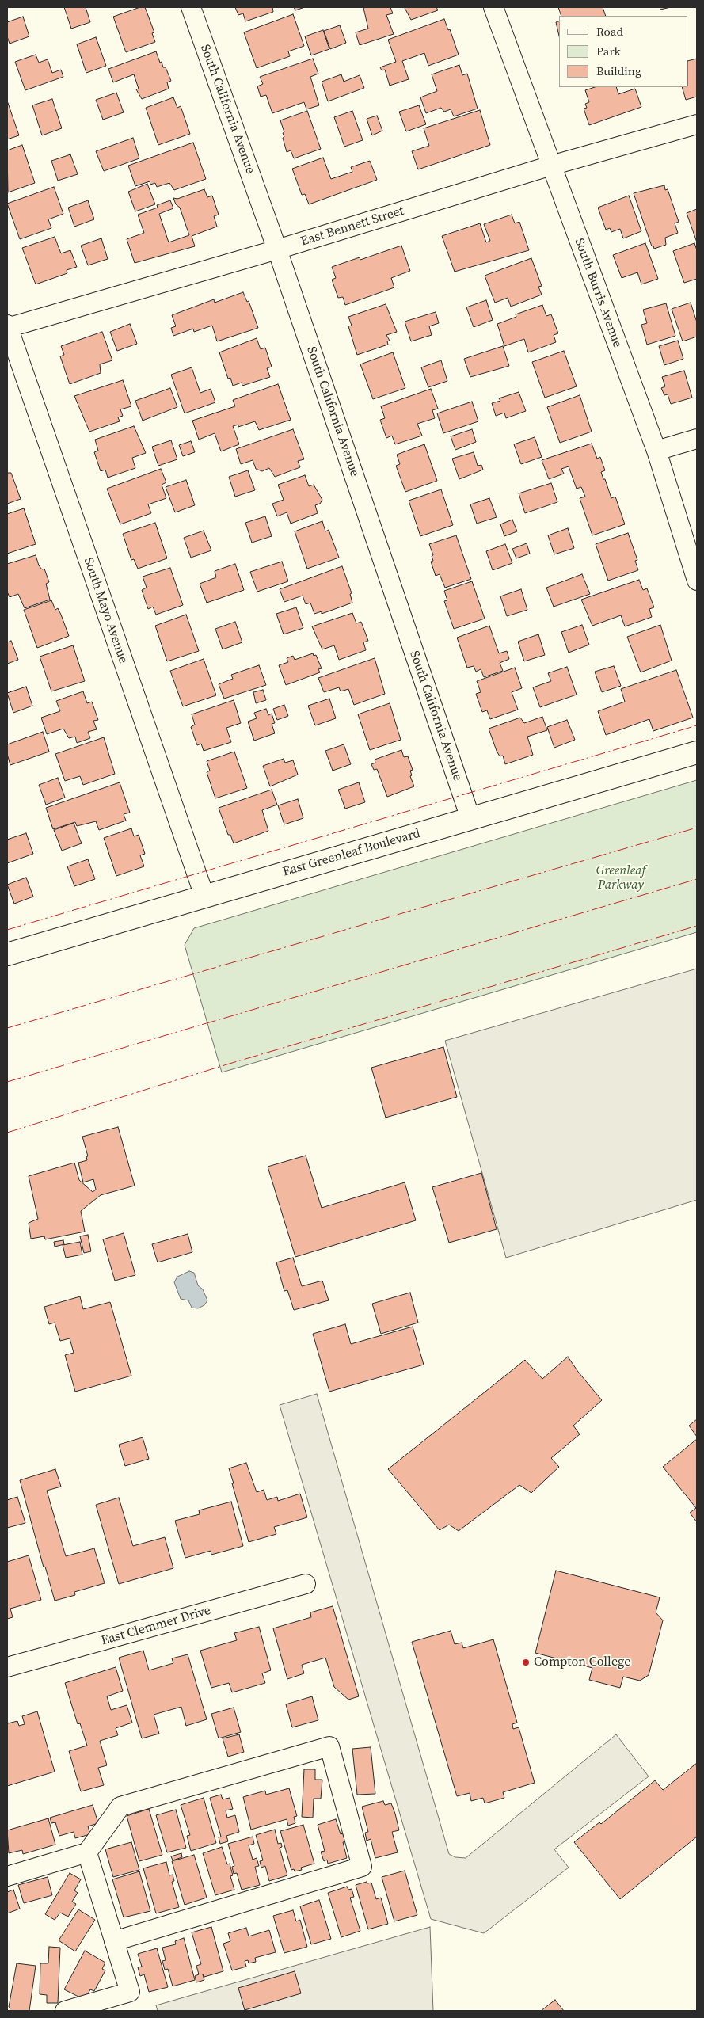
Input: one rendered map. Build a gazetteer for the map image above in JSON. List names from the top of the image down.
{
  "streets": {
    "street": [
      "South California Avenue",
      "East Bennett Street",
      "South Burris Avenue",
      "South Mayo Avenue",
      "East Greenleaf Boulevard",
      "East Clemmer Drive"
    ]
  },
  "crossings": [
    ["South California Avenue", "East Bennett Street"],
    ["South California Avenue", "East Greenleaf Boulevard"],
    ["East Bennett Street", "South Burris Avenue"],
    ["East Bennett Street", "South Mayo Avenue"],
    ["South Mayo Avenue", "East Greenleaf Boulevard"]
  ],
  "parks": ["Greenleaf Parkway"],
  "places": ["Compton College"],
  "legend": ["Road", "Park", "Building"]
}
